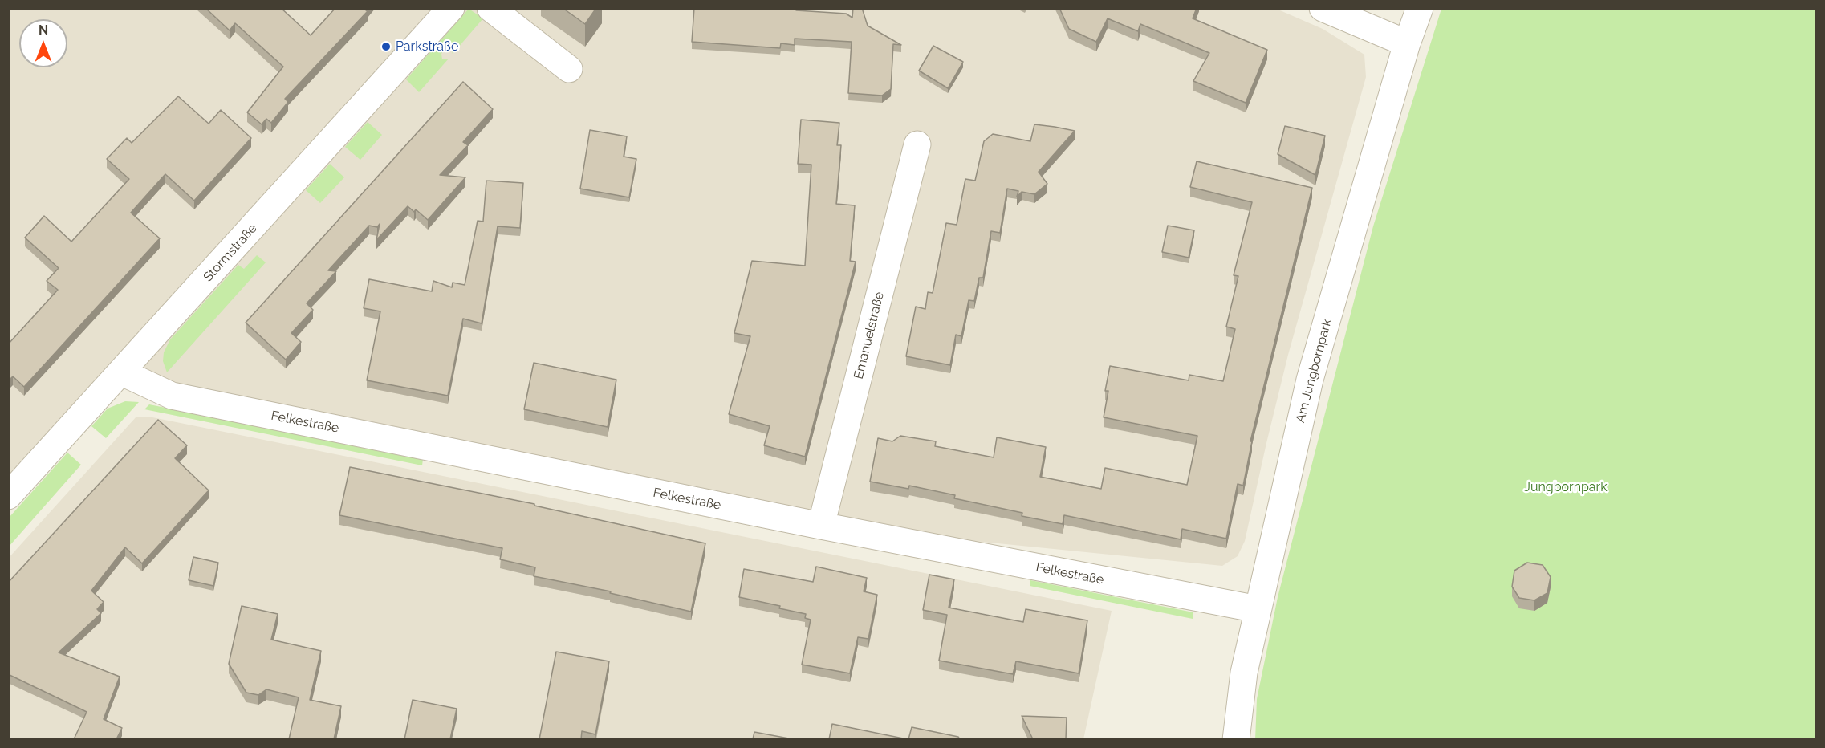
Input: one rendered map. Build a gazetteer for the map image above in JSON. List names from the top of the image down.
{
  "streets": {
    "street": [
      "Stormstraße",
      "Emanuelstraße",
      "Am Jungbornpark",
      "Felkestraße"
    ]
  },
  "crossings": [
    ["Stormstraße", "Felkestraße"],
    ["Emanuelstraße", "Felkestraße"],
    ["Am Jungbornpark", "Felkestraße"]
  ],
  "parks": ["Jungbornpark"],
  "places": ["Parkstraße"],
  "north": "top"
}
